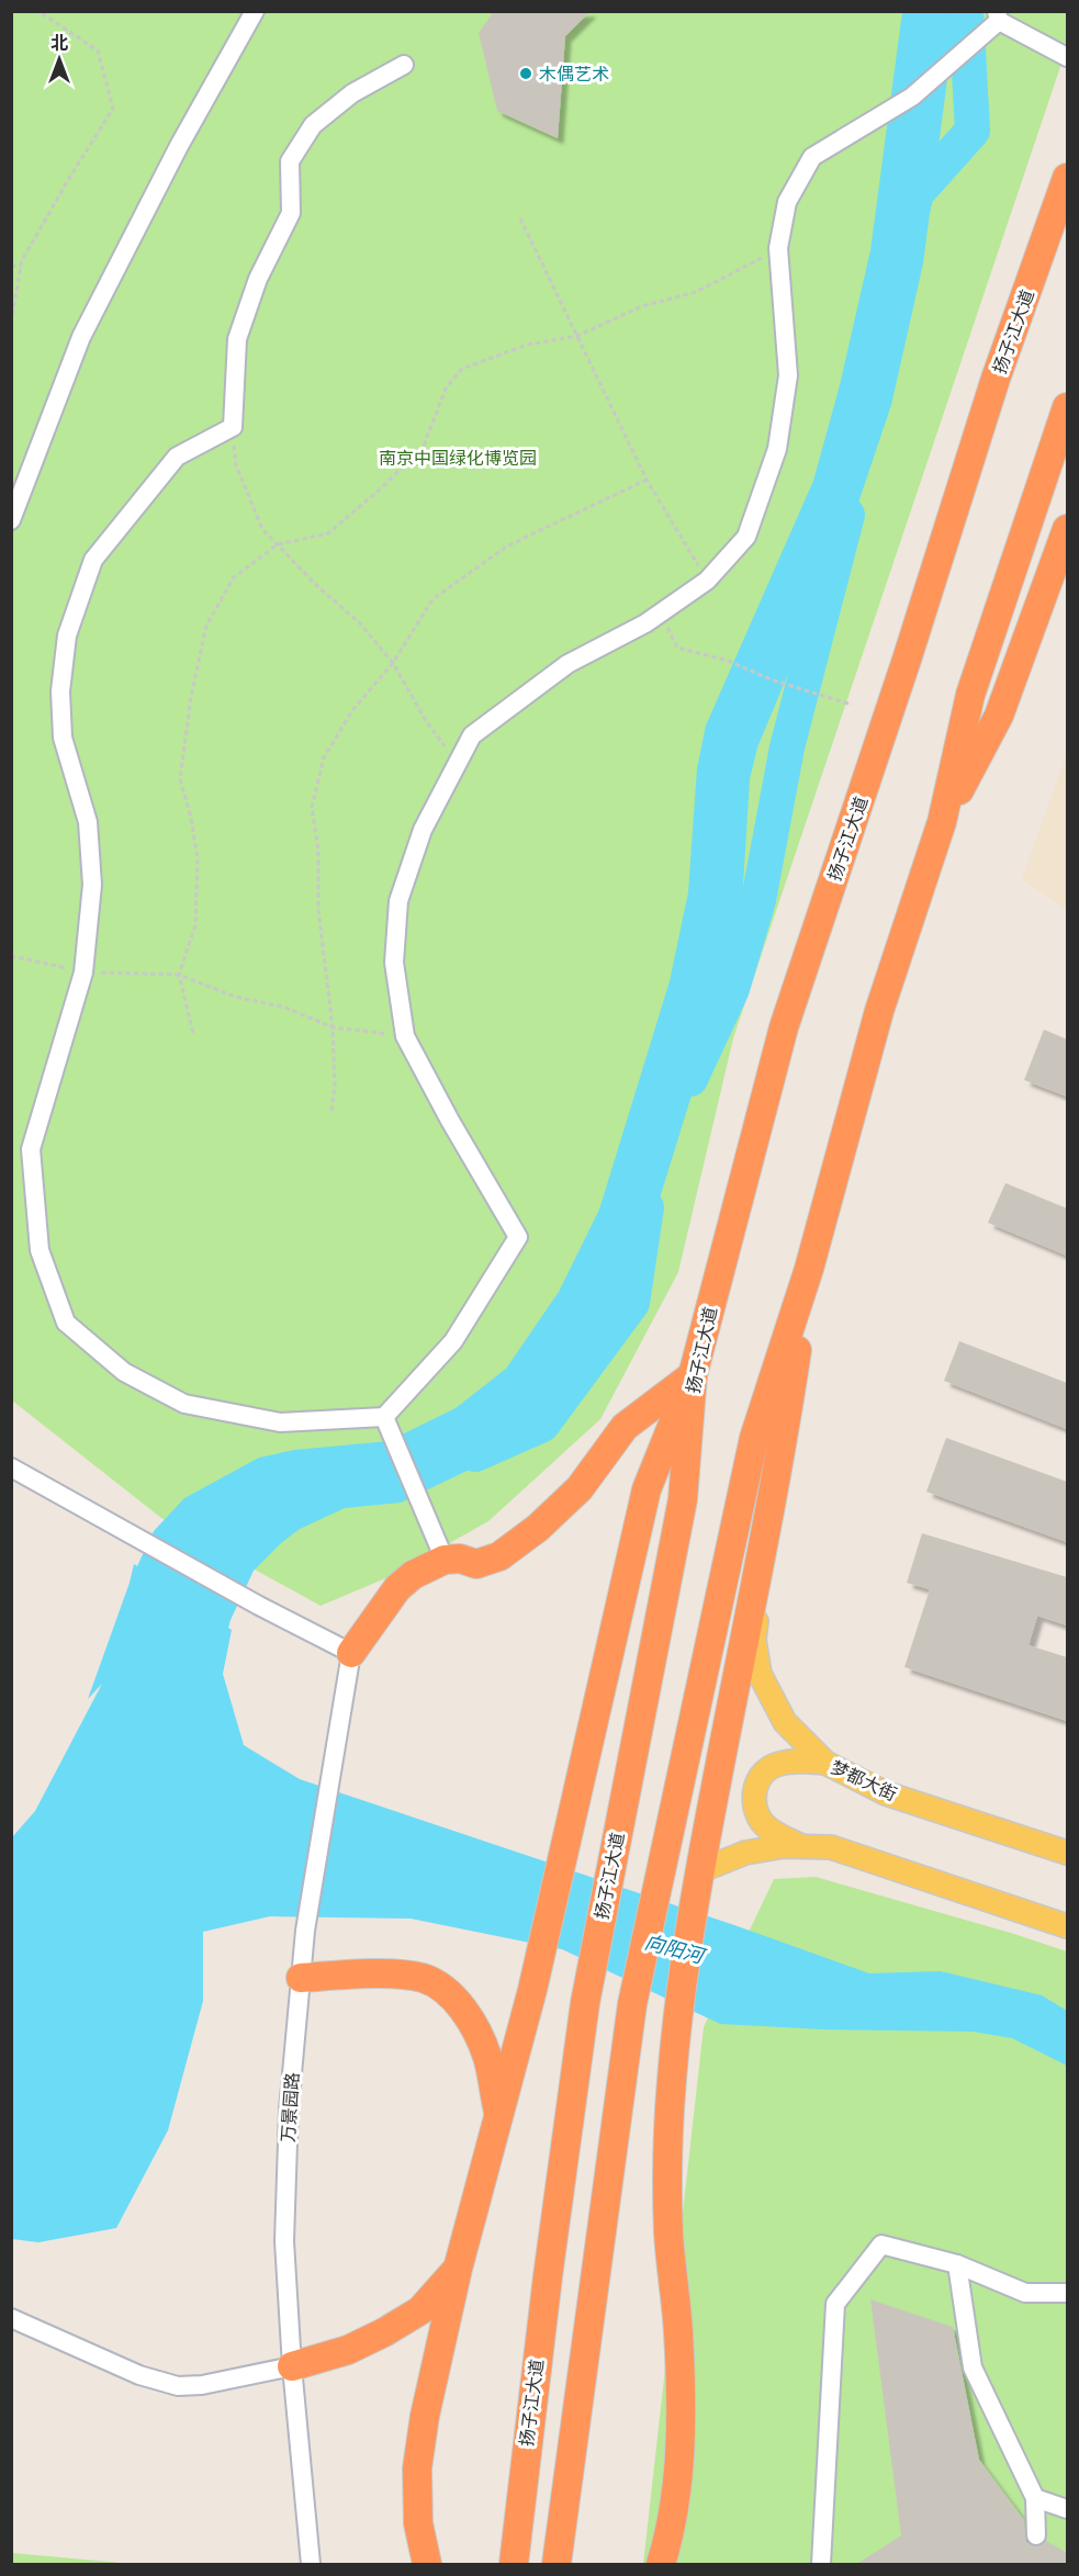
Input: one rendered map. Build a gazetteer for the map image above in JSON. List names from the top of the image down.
{
  "streets": {
    "highway": ["扬子江大道"],
    "main road": ["梦都大街"],
    "street": ["万景园路"]
  },
  "water": ["向阳河"],
  "parks": ["南京中国绿化博览园"],
  "places": ["木偶艺术"],
  "north": "top"
}
